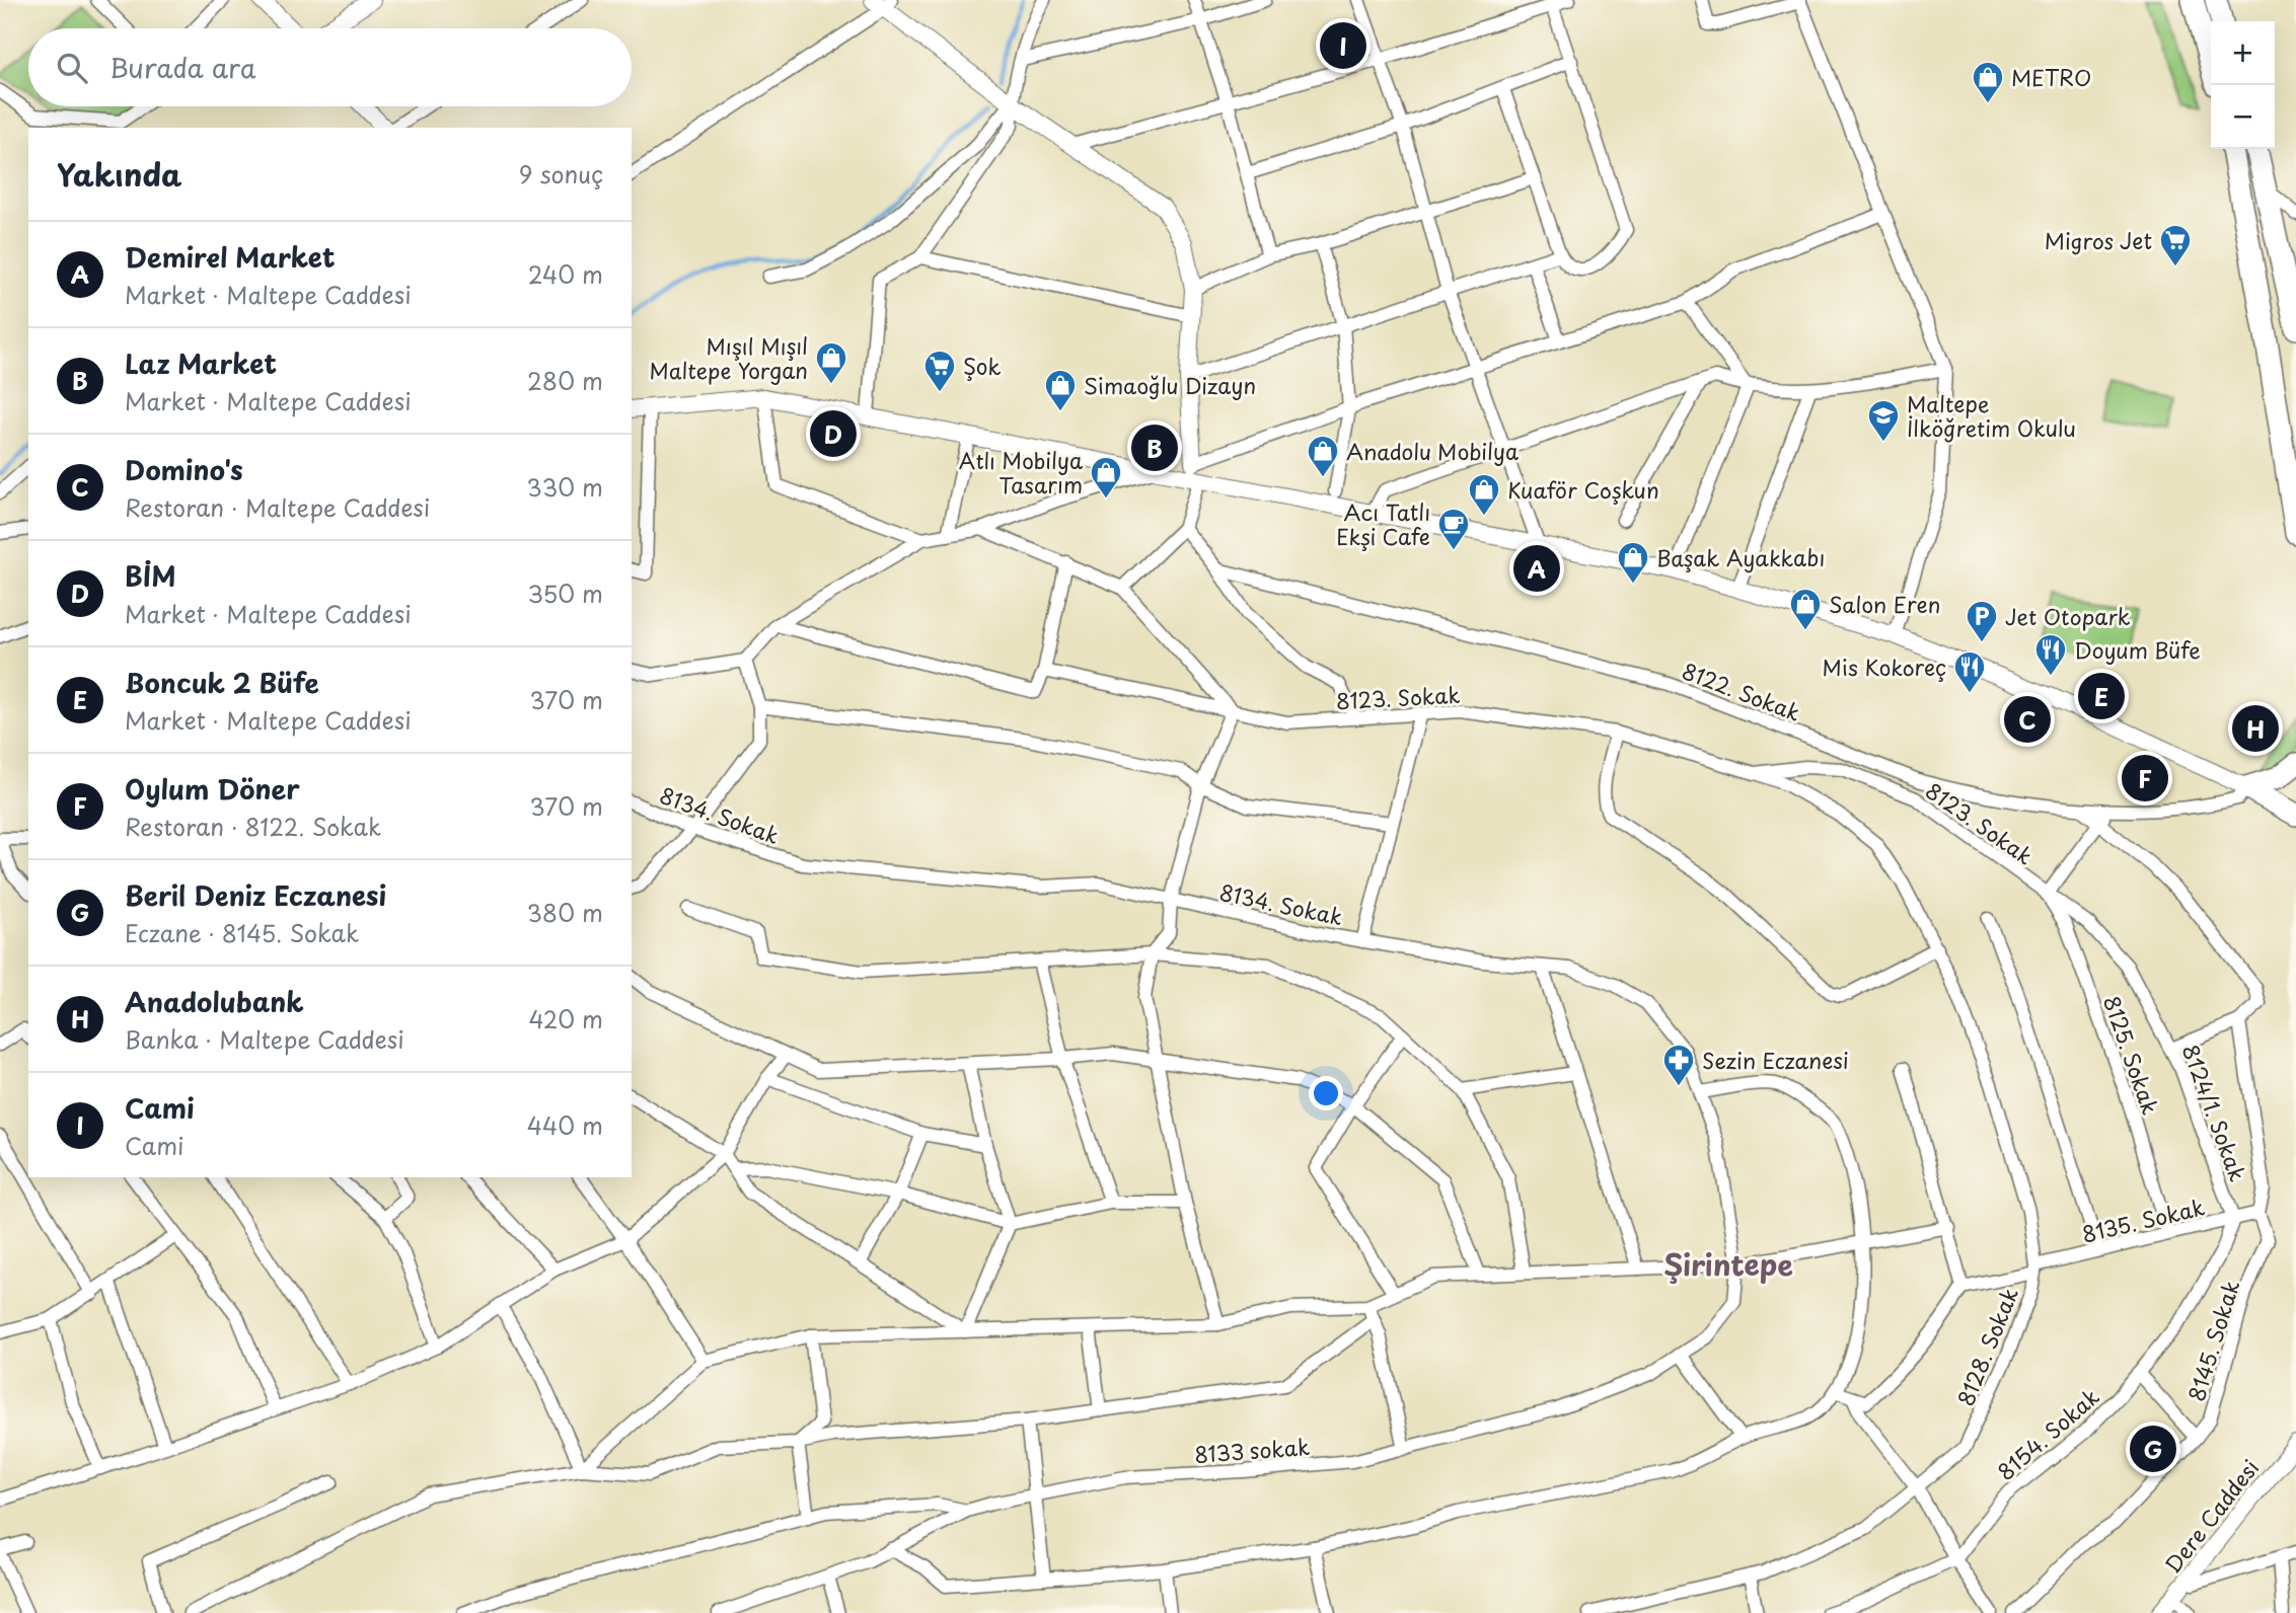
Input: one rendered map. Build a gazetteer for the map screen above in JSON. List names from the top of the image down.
{
  "streets": {
    "street": [
      "8122. Sokak",
      "8123. Sokak",
      "8134. Sokak",
      "8125. Sokak",
      "8124/1. Sokak",
      "8135. Sokak",
      "8145. Sokak",
      "8128. Sokak",
      "8154. Sokak",
      "8133 sokak",
      "Dere Caddesi"
    ]
  },
  "crossings": [
    ["8123. Sokak", "8125. Sokak"],
    ["8123. Sokak", "8124/1. Sokak"],
    ["8123. Sokak", "8128. Sokak"],
    ["8134. Sokak", "8133 sokak"],
    ["8125. Sokak", "8124/1. Sokak"],
    ["8125. Sokak", "8135. Sokak"],
    ["8124/1. Sokak", "8135. Sokak"],
    ["8124/1. Sokak", "8154. Sokak"],
    ["8135. Sokak", "8145. Sokak"],
    ["8135. Sokak", "8128. Sokak"],
    ["8135. Sokak", "8154. Sokak"]
  ],
  "districts": ["Şirintepe"],
  "places": {
    "shop": [
      "METRO",
      "Mışıl Mışıl Maltepe Yorgan",
      "Simaoğlu Dizayn",
      "Anadolu Mobilya",
      "Atlı Mobilya Tasarım",
      "Kuaför Coşkun",
      "Başak Ayakkabı",
      "Salon Eren"
    ],
    "supermarket": ["Migros Jet", "Şok"],
    "school or university": ["Maltepe İlköğretim Okulu"],
    "cafe": ["Acı Tatlı Ekşi Cafe"],
    "parking": ["Jet Otopark"],
    "restaurant": ["Doyum Büfe", "Mis Kokoreç"],
    "pharmacy": ["Sezin Eczanesi"]
  },
  "page": {
    "pins": [
      "I",
      "D",
      "B",
      "A",
      "E",
      "C",
      "H",
      "F",
      "G"
    ],
    "map_buttons": ["+", "−"],
    "search": "Burada ara",
    "heading": ["Yakında", "9 sonuç"],
    "list": [
      {
        "mark": "A",
        "name": "Demirel Market",
        "note": "Market · Maltepe Caddesi",
        "value": "240 m"
      },
      {
        "mark": "B",
        "name": "Laz Market",
        "note": "Market · Maltepe Caddesi",
        "value": "280 m"
      },
      {
        "mark": "C",
        "name": "Domino's",
        "note": "Restoran · Maltepe Caddesi",
        "value": "330 m"
      },
      {
        "mark": "D",
        "name": "BİM",
        "note": "Market · Maltepe Caddesi",
        "value": "350 m"
      },
      {
        "mark": "E",
        "name": "Boncuk 2 Büfe",
        "note": "Market · Maltepe Caddesi",
        "value": "370 m"
      },
      {
        "mark": "F",
        "name": "Oylum Döner",
        "note": "Restoran · 8122. Sokak",
        "value": "370 m"
      },
      {
        "mark": "G",
        "name": "Beril Deniz Eczanesi",
        "note": "Eczane · 8145. Sokak",
        "value": "380 m"
      },
      {
        "mark": "H",
        "name": "Anadolubank",
        "note": "Banka · Maltepe Caddesi",
        "value": "420 m"
      },
      {
        "mark": "I",
        "name": "Cami",
        "note": "Cami",
        "value": "440 m"
      }
    ]
  }
}
